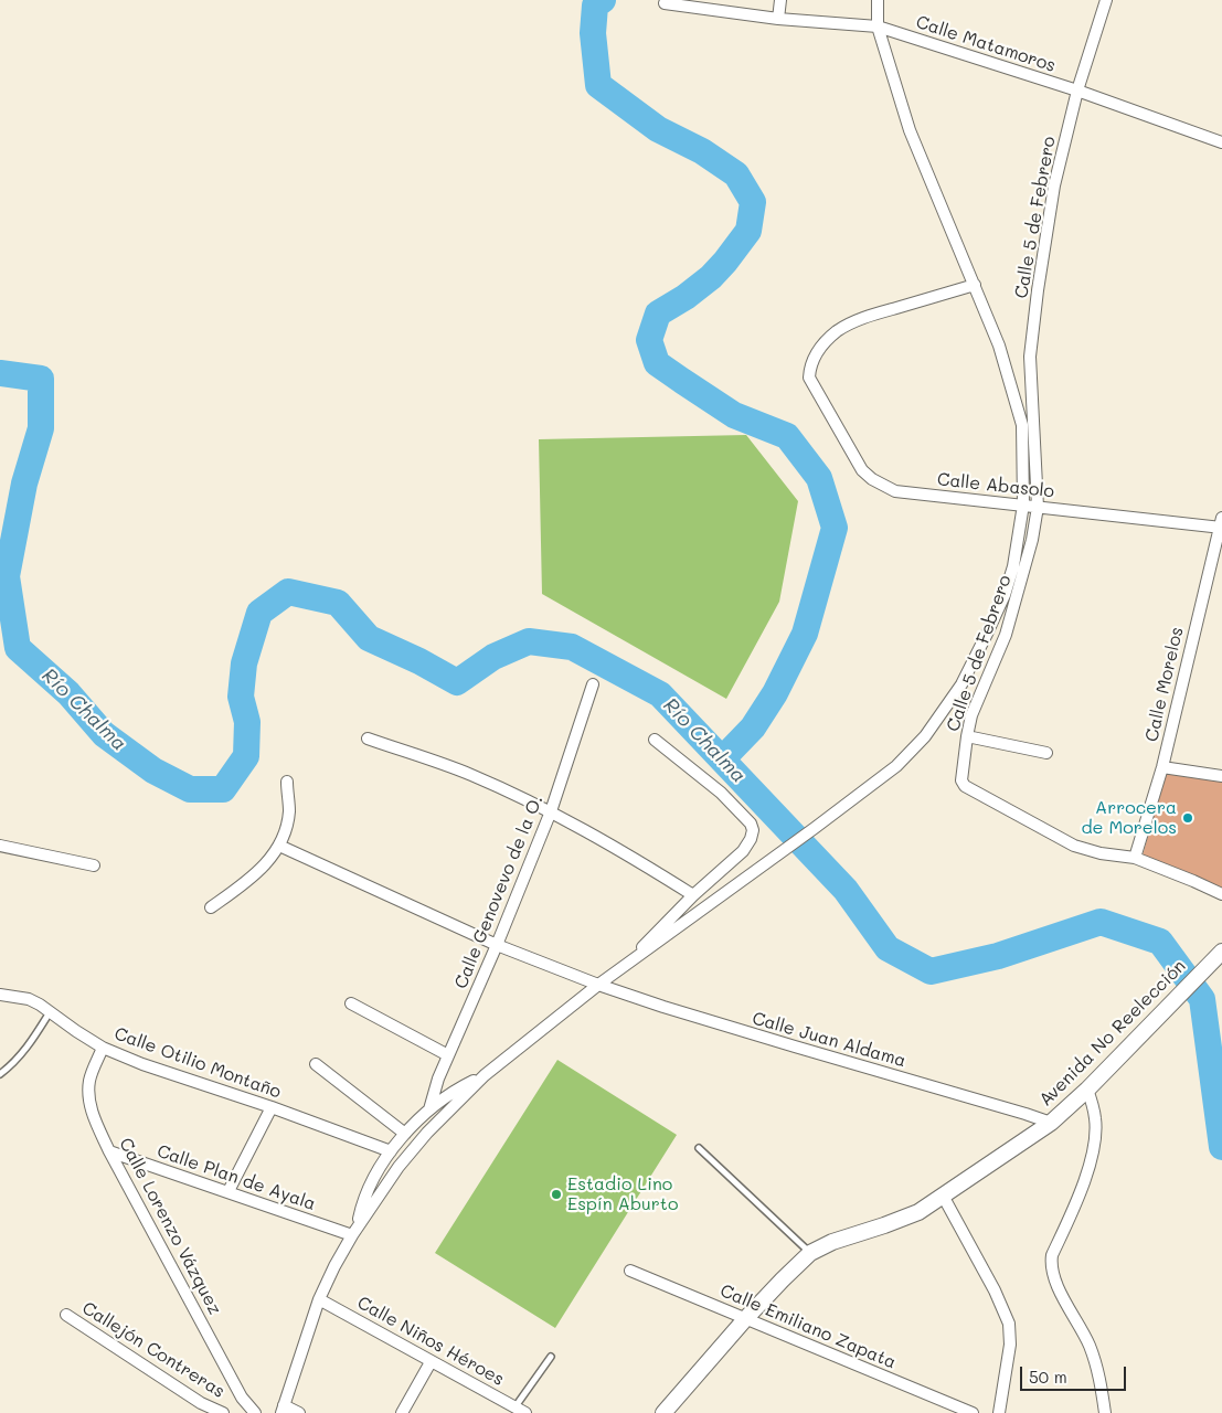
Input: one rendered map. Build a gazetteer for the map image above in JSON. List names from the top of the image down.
{
  "streets": {
    "street": [
      "Calle Matamoros",
      "Calle 5 de Febrero",
      "Calle Abasolo",
      "Calle Morelos",
      "Calle Genovevo de la O.",
      "Avenida No Reelección",
      "Calle Juan Aldama",
      "Calle Otilio Montaño",
      "Calle Plan de Ayala",
      "Calle Lorenzo Vázquez",
      "Calle Emiliano Zapata",
      "Calle Niños Héroes",
      "Callejón Contreras"
    ]
  },
  "crossings": [
    ["Calle Matamoros", "Calle 5 de Febrero"],
    ["Calle 5 de Febrero", "Calle Abasolo"],
    ["Calle 5 de Febrero", "Calle Morelos"],
    ["Calle Abasolo", "Calle Morelos"],
    ["Calle Genovevo de la O.", "Calle Juan Aldama"],
    ["Avenida No Reelección", "Calle Juan Aldama"],
    ["Avenida No Reelección", "Calle Emiliano Zapata"],
    ["Calle Otilio Montaño", "Calle Lorenzo Vázquez"],
    ["Calle Plan de Ayala", "Calle Lorenzo Vázquez"]
  ],
  "water": ["Río Chalma"],
  "places": ["Arrocera de Morelos", "Estadio Lino Espín Aburto"],
  "scale_bar": "50 m"
}
